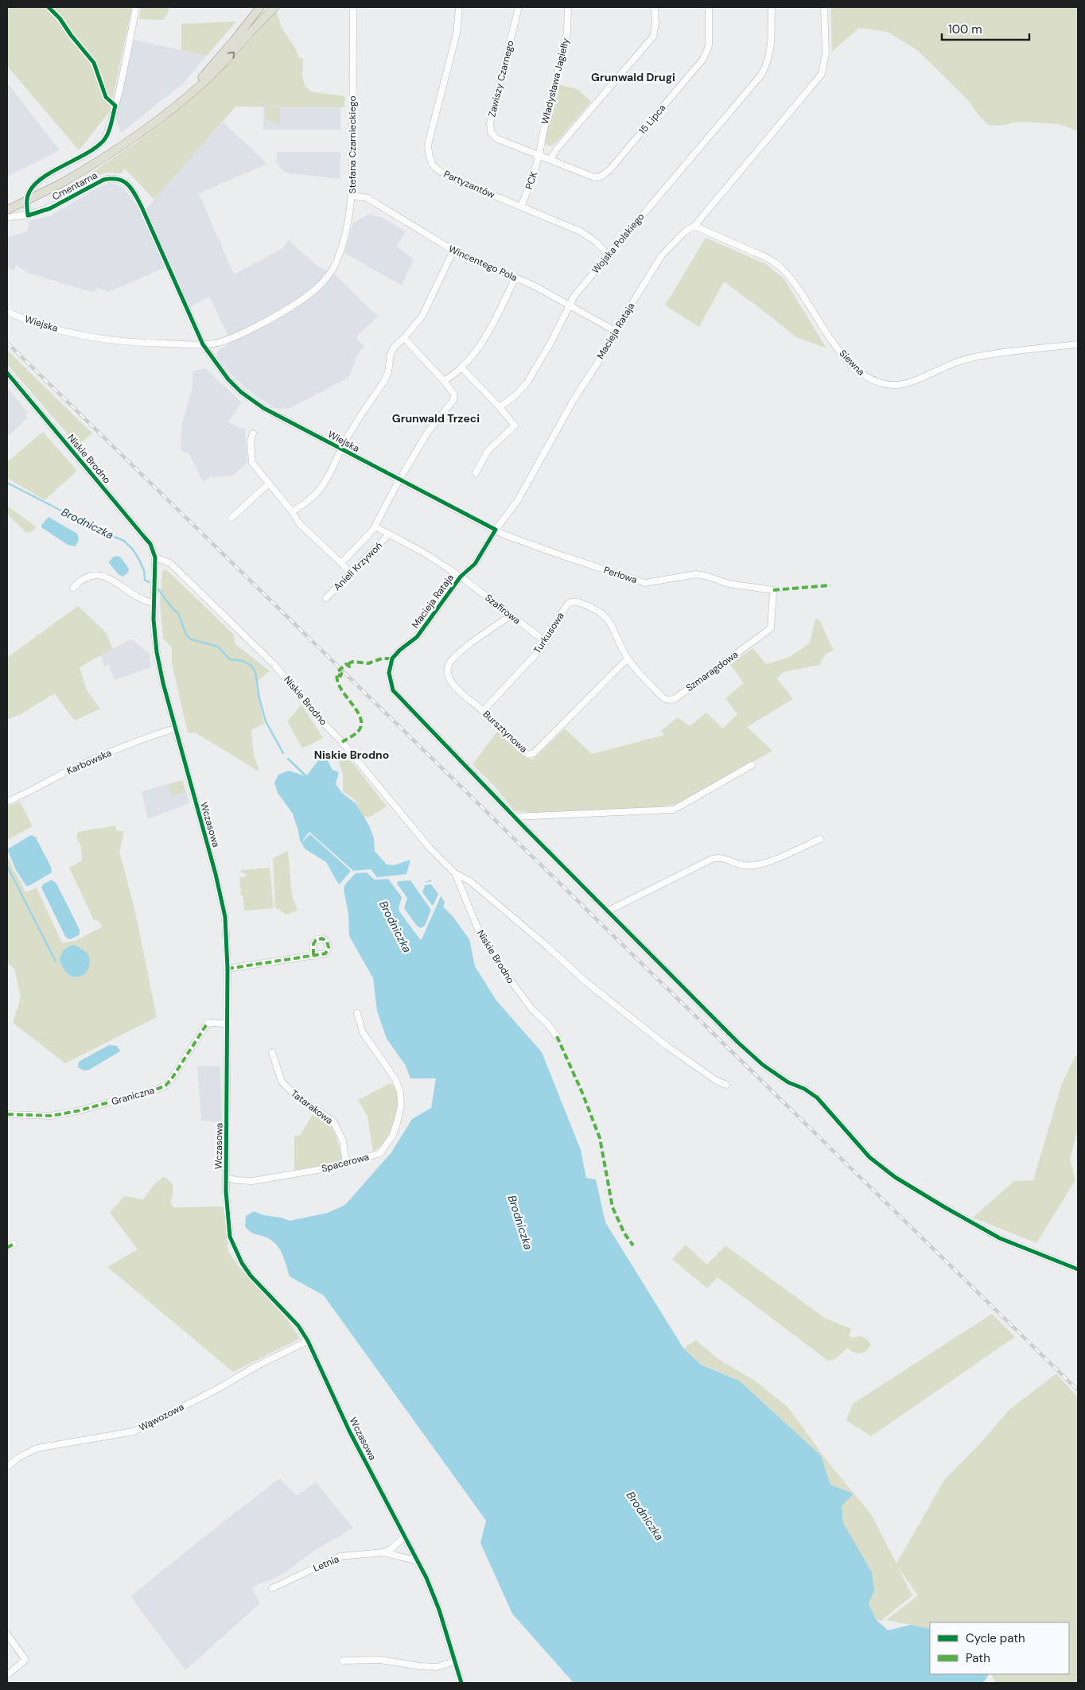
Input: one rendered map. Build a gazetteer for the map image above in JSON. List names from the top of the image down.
{
  "streets": {
    "street": [
      "Zawiszy Czarnego",
      "Władysława Jagiełły",
      "15 Lipca",
      "Stefana Czarnieckiego",
      "PCK",
      "Partyzantów",
      "Cmentarna",
      "Wojska Polskiego",
      "Wincentego Pola",
      "Wiejska",
      "Macieja Rataja",
      "Siewna",
      "Niskie Brodno",
      "Anieli Krzywoń",
      "Perłowa",
      "Szafirowa",
      "Turkusowa",
      "Szmaragdowa",
      "Bursztynowa",
      "Karbowska",
      "Wczasowa",
      "Graniczna",
      "Tatarakowa",
      "Spacerowa",
      "Wąwozowa",
      "Letnia"
    ]
  },
  "crossings": [
    ["Zawiszy Czarnego", "Władysława Jagiełły"],
    ["Zawiszy Czarnego", "15 Lipca"],
    ["Zawiszy Czarnego", "PCK"],
    ["Władysława Jagiełły", "PCK"],
    ["Stefana Czarnieckiego", "Cmentarna"],
    ["Stefana Czarnieckiego", "Wincentego Pola"],
    ["Stefana Czarnieckiego", "Wiejska"],
    ["PCK", "Partyzantów"],
    ["Partyzantów", "Wojska Polskiego"],
    ["Cmentarna", "Wiejska"],
    ["Wojska Polskiego", "Wincentego Pola"],
    ["Wincentego Pola", "Macieja Rataja"],
    ["Wiejska", "Macieja Rataja"],
    ["Wiejska", "Perłowa"],
    ["Macieja Rataja", "Siewna"],
    ["Macieja Rataja", "Anieli Krzywoń"],
    ["Macieja Rataja", "Perłowa"],
    ["Macieja Rataja", "Szafirowa"],
    ["Niskie Brodno", "Wczasowa"],
    ["Anieli Krzywoń", "Szafirowa"],
    ["Perłowa", "Szmaragdowa"],
    ["Szafirowa", "Turkusowa"],
    ["Szafirowa", "Bursztynowa"],
    ["Turkusowa", "Szmaragdowa"],
    ["Turkusowa", "Bursztynowa"],
    ["Szmaragdowa", "Bursztynowa"],
    ["Karbowska", "Wczasowa"],
    ["Wczasowa", "Graniczna"],
    ["Wczasowa", "Spacerowa"],
    ["Wczasowa", "Wąwozowa"],
    ["Wczasowa", "Letnia"],
    ["Tatarakowa", "Spacerowa"]
  ],
  "districts": ["Grunwald Drugi", "Grunwald Trzeci", "Niskie Brodno"],
  "water": ["Brodniczka"],
  "legend": ["Cycle path", "Path"],
  "scale_bar": "100 m"
}
